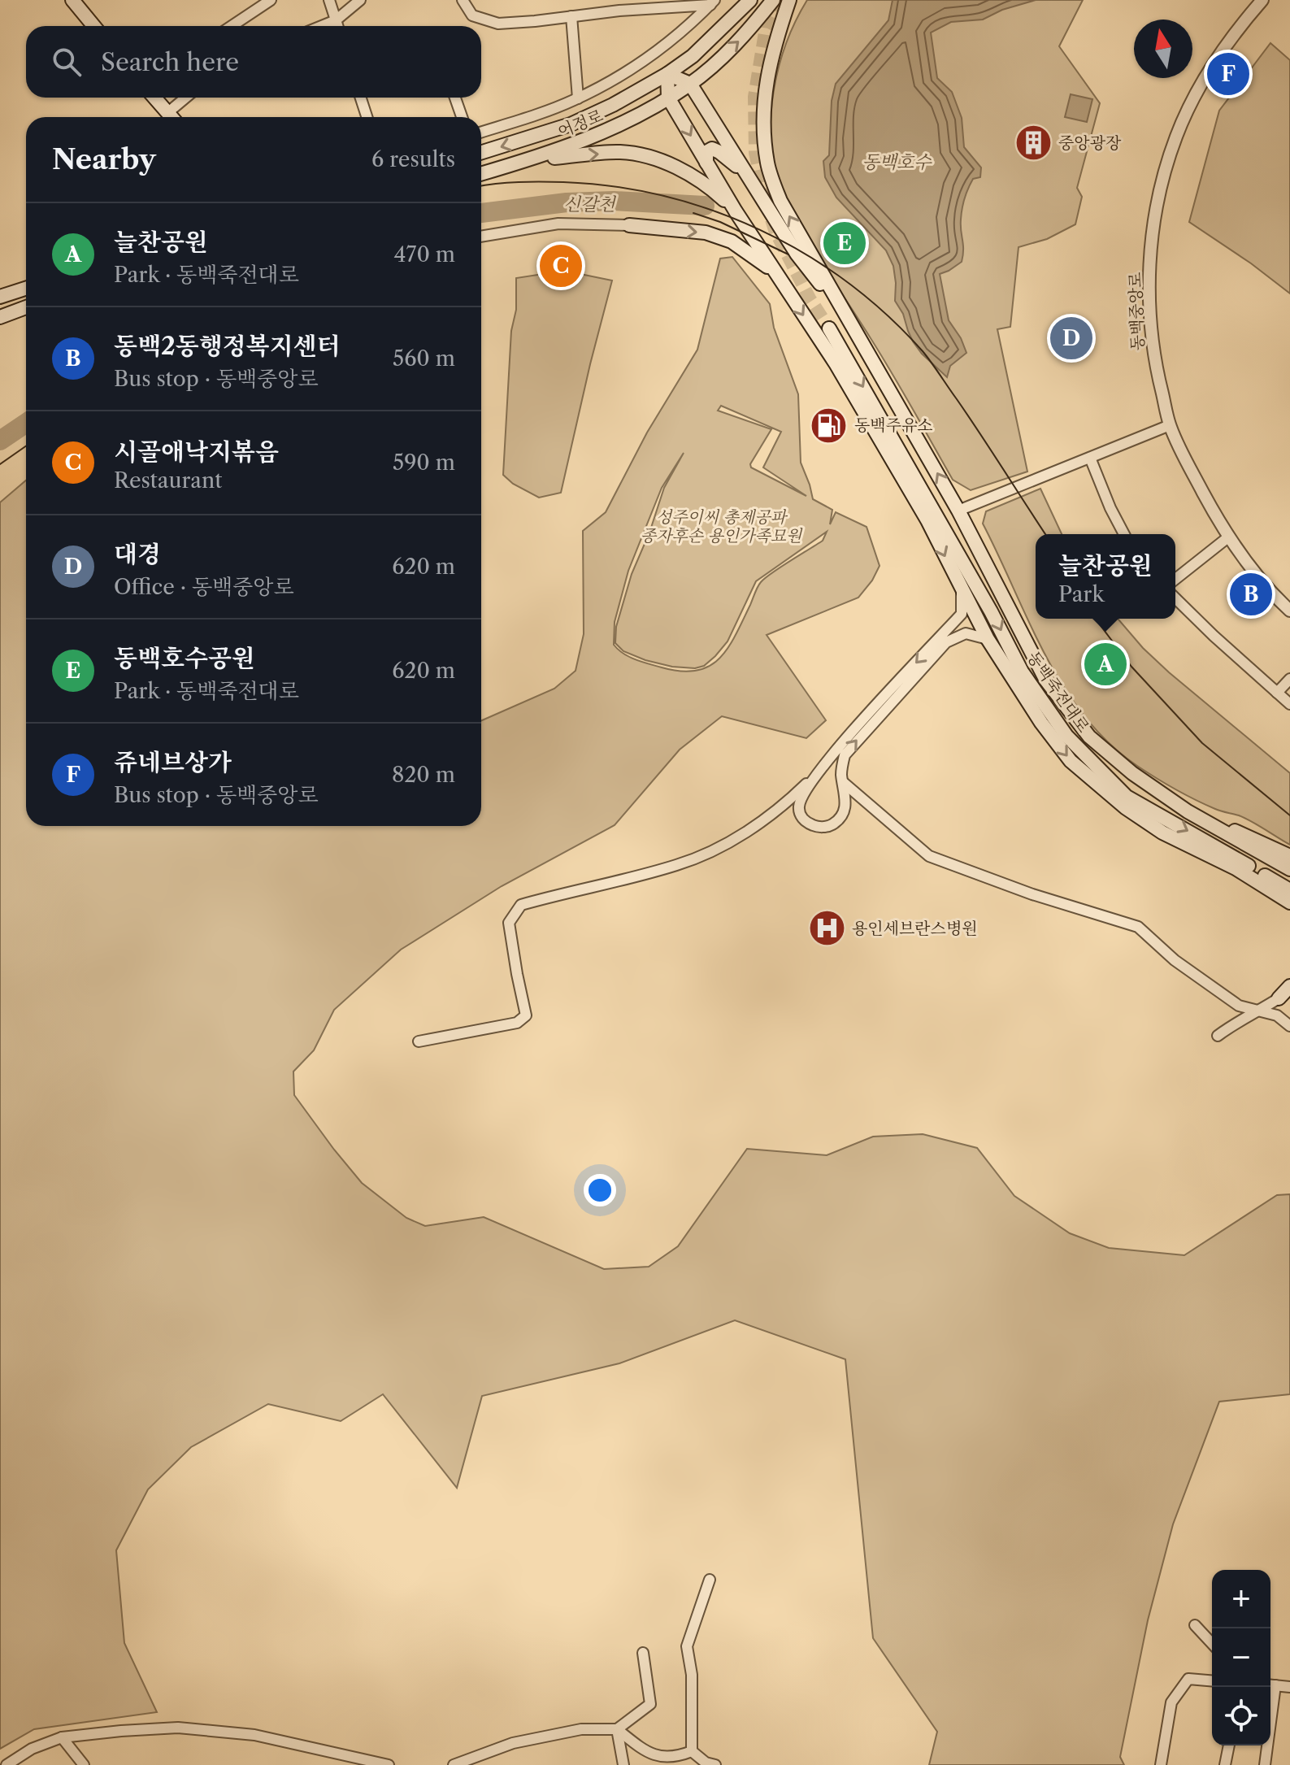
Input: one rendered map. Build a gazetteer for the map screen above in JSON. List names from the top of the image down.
{
  "streets": {
    "main road": ["어정로", "동백죽전대로"],
    "street": ["동백중앙로"]
  },
  "water": ["동백호수", "신갈천"],
  "parks": ["성주이씨 총제공파 종자후손 용인가족묘원"],
  "places": {
    "building": ["중앙광장"],
    "fuel station": ["동백주유소"],
    "hospital": ["용인세브란스병원"]
  },
  "north": "top",
  "page": {
    "search": "Search here",
    "pins": [
      "F",
      "E",
      "C",
      "D",
      "B",
      "A"
    ],
    "heading": ["Nearby", "6 results"],
    "list": [
      {
        "mark": "A",
        "name": "늘찬공원",
        "note": "Park · 동백죽전대로",
        "value": "470 m"
      },
      {
        "mark": "B",
        "name": "동백2동행정복지센터",
        "note": "Bus stop · 동백중앙로",
        "value": "560 m"
      },
      {
        "mark": "C",
        "name": "시골애낙지볶음",
        "note": "Restaurant",
        "value": "590 m"
      },
      {
        "mark": "D",
        "name": "대경",
        "note": "Office · 동백중앙로",
        "value": "620 m"
      },
      {
        "mark": "E",
        "name": "동백호수공원",
        "note": "Park · 동백죽전대로",
        "value": "620 m"
      },
      {
        "mark": "F",
        "name": "쥬네브상가",
        "note": "Bus stop · 동백중앙로",
        "value": "820 m"
      }
    ],
    "popup": ["늘찬공원", "Park"],
    "map_buttons": ["+", "−"]
  }
}
